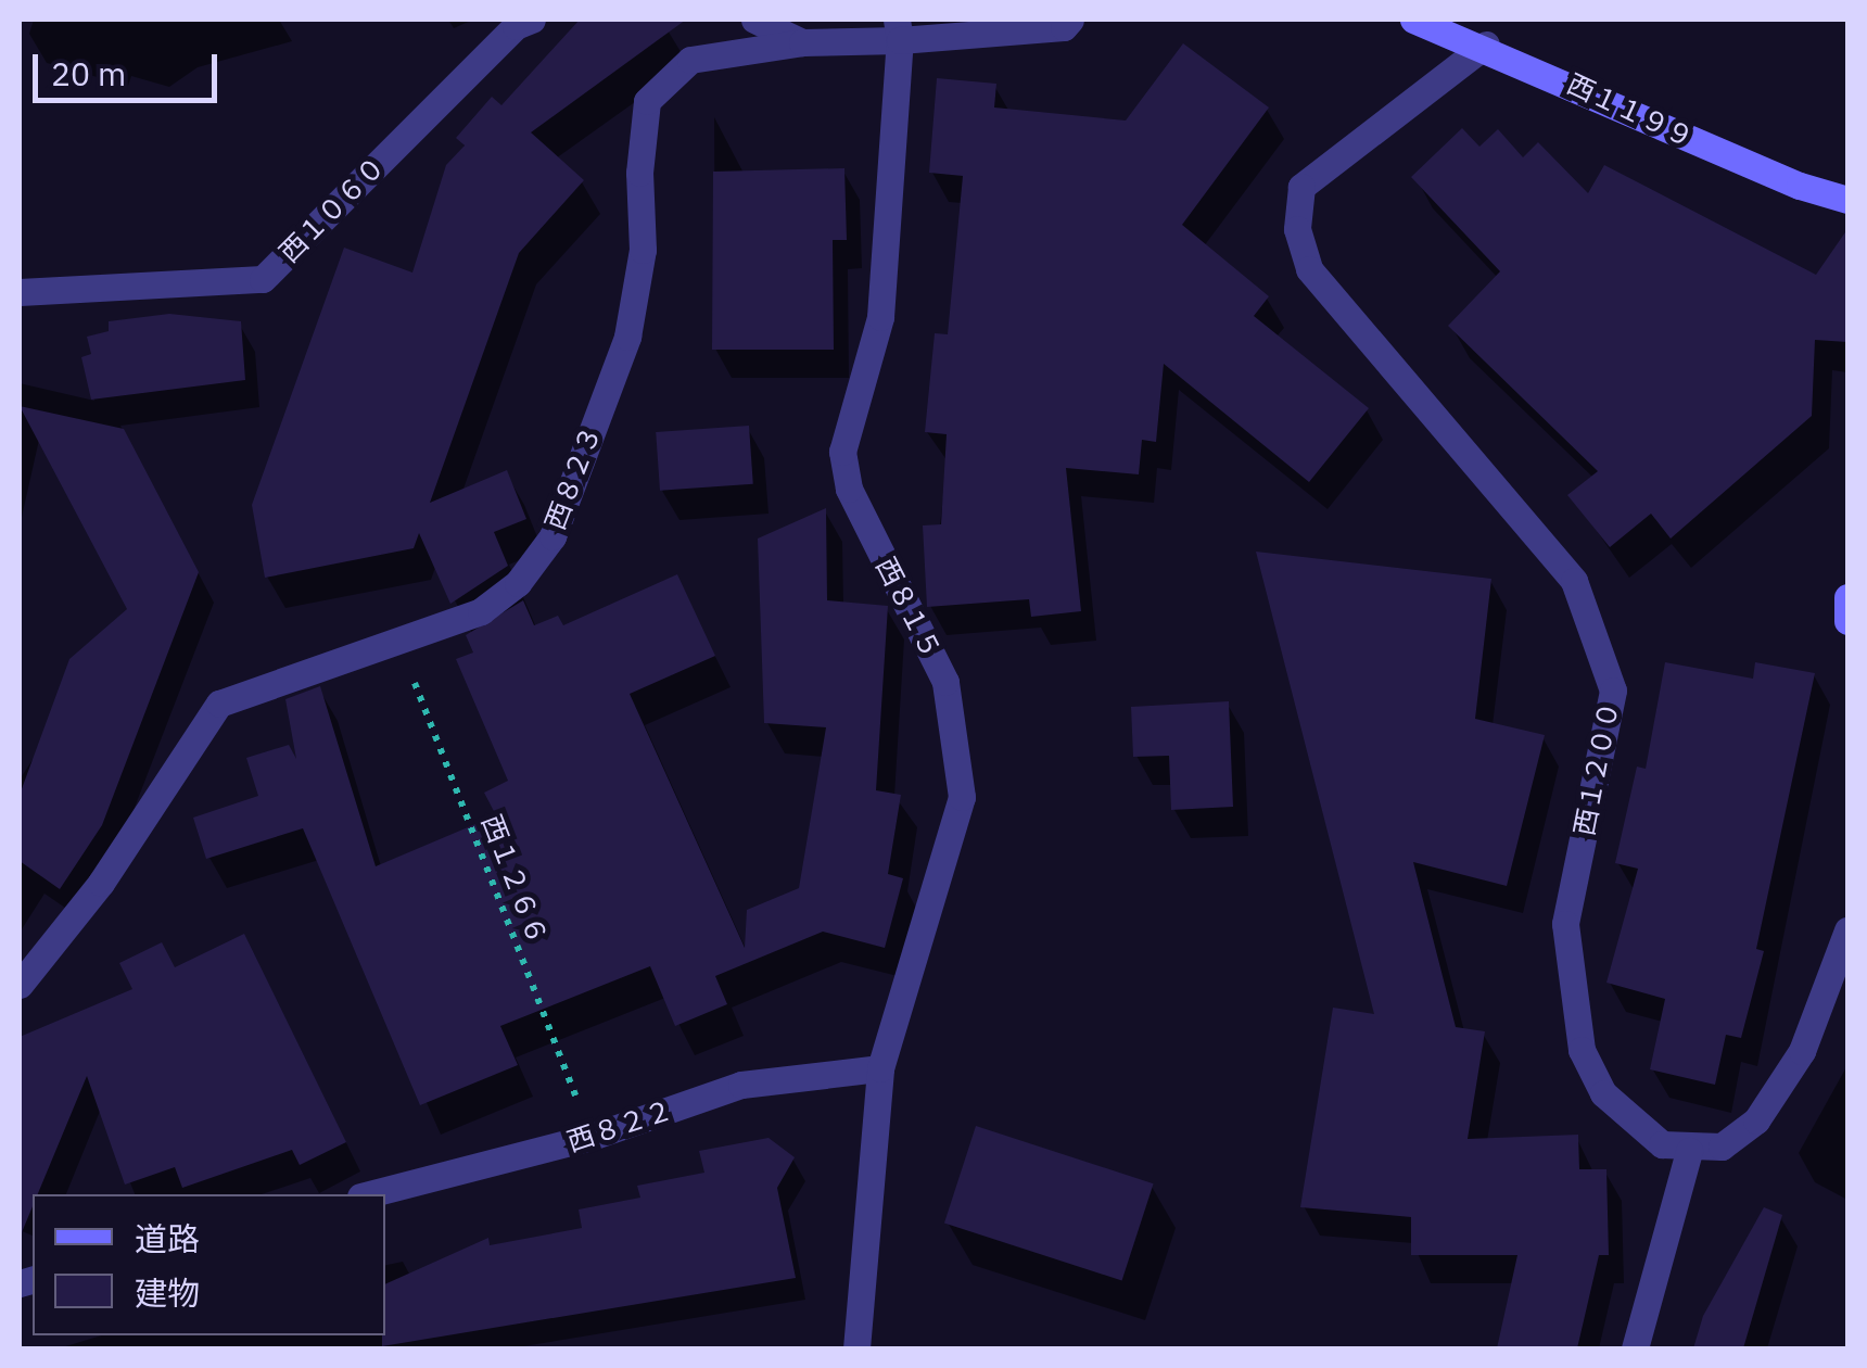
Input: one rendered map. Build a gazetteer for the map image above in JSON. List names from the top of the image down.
{
  "streets": {
    "street": [
      "西１１９９",
      "西１０６０",
      "西８２３",
      "西８１５",
      "西１２００",
      "西８２２"
    ],
    "path": ["西１２６６"]
  },
  "crossings": [
    ["西１１９９", "西１２００"],
    ["西８２３", "西８１５"],
    ["西８２３", "西１２６６"],
    ["西８１５", "西８２２"],
    ["西１２６６", "西８２２"]
  ],
  "legend": ["道路", "建物"],
  "scale_bar": "20 m"
}
